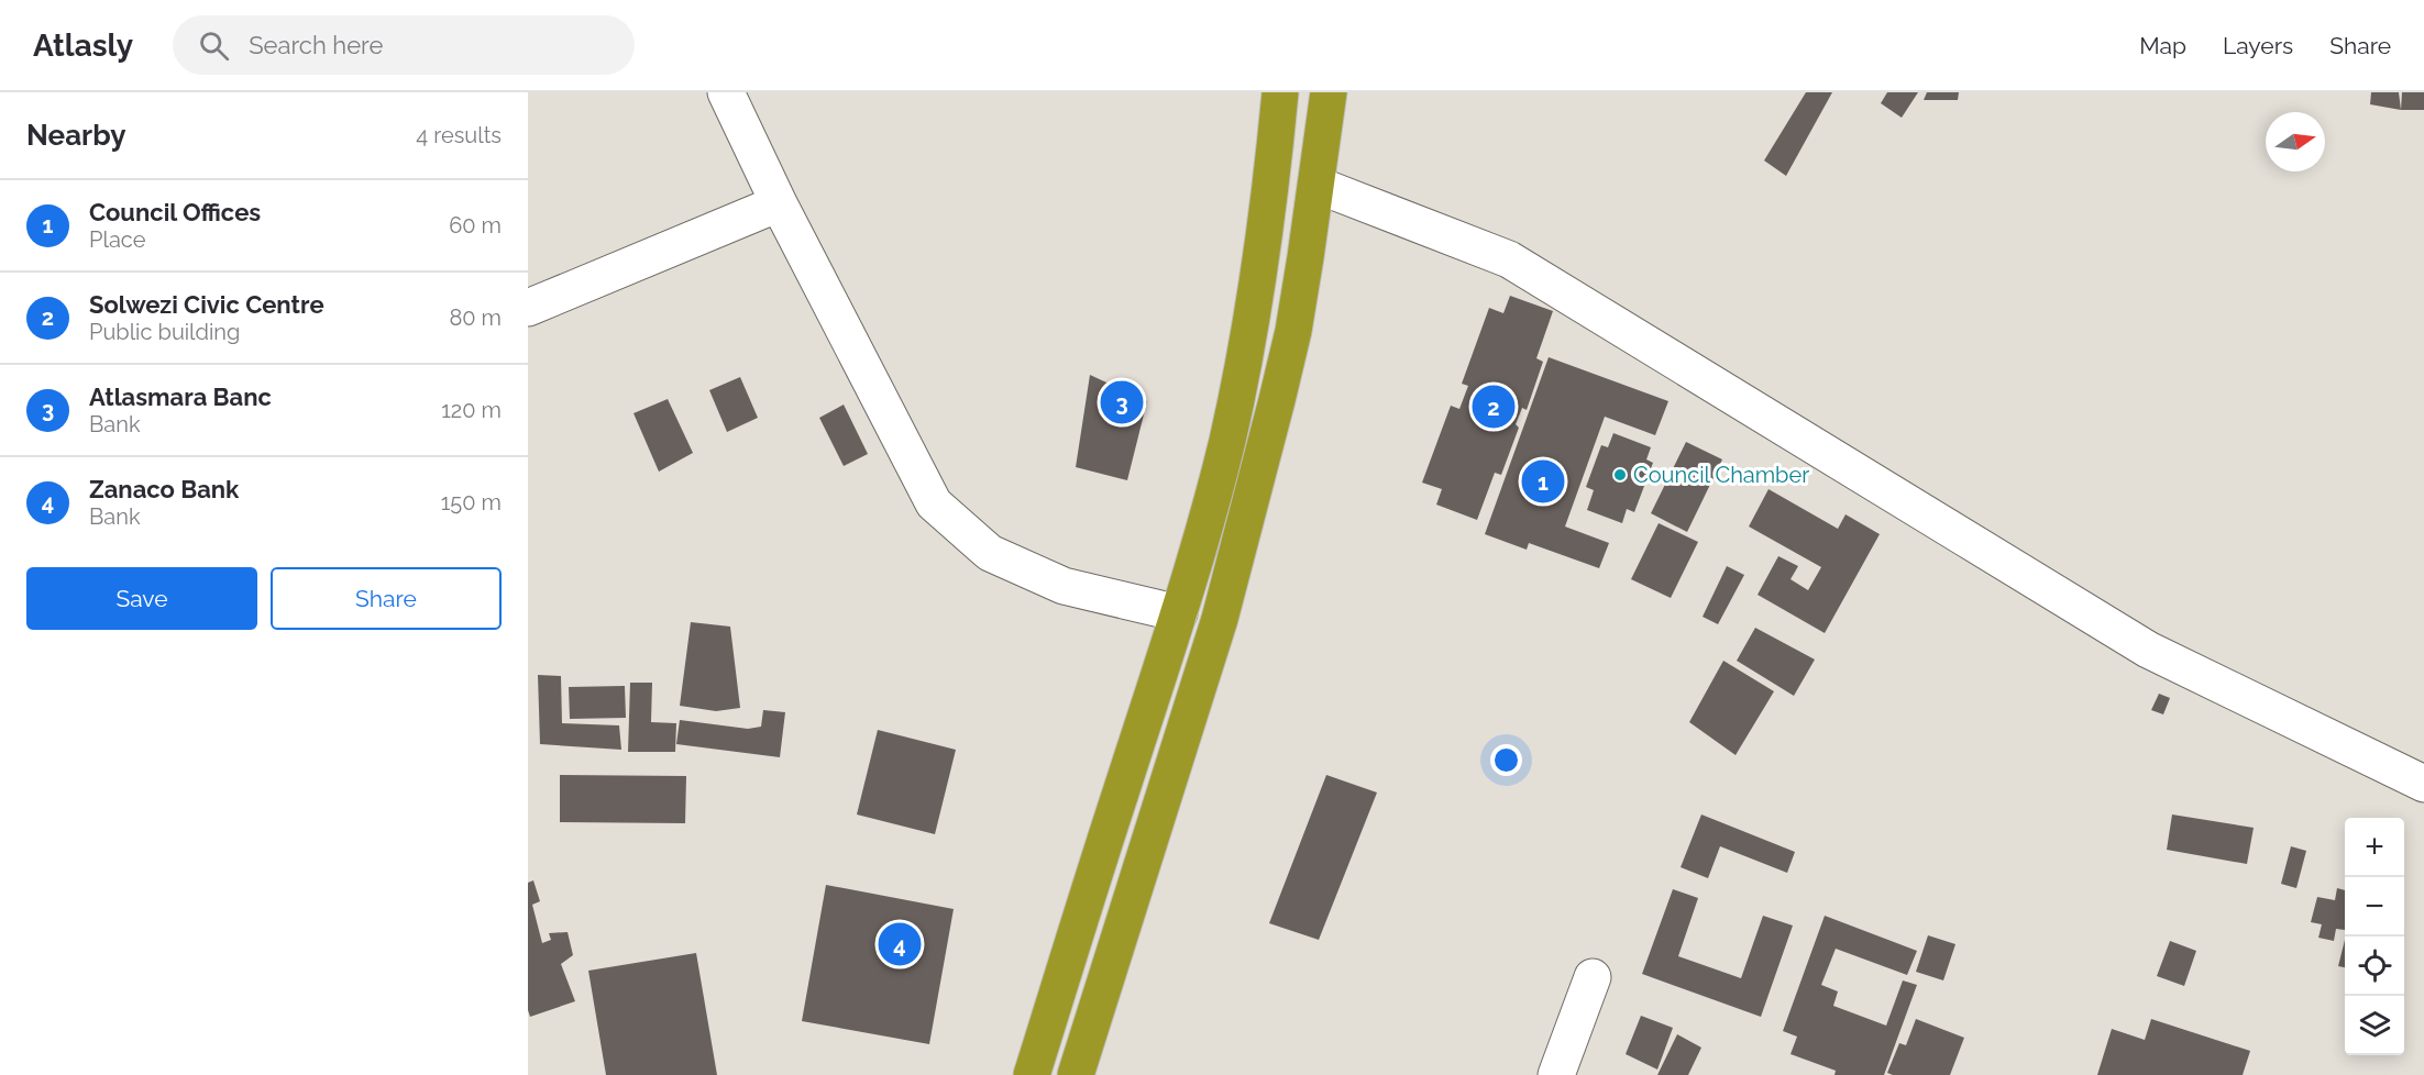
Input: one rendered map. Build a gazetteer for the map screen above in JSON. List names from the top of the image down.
{
  "places": ["Council Chamber"],
  "north": "right",
  "page": {
    "header": "Atlasly",
    "search": "Search here",
    "nav": ["Map", "Layers", "Share"],
    "heading": ["Nearby", "4 results"],
    "list": [
      {
        "mark": "1",
        "name": "Council Offices",
        "note": "Place",
        "value": "60 m"
      },
      {
        "mark": "2",
        "name": "Solwezi Civic Centre",
        "note": "Public building",
        "value": "80 m"
      },
      {
        "mark": "3",
        "name": "Atlasmara Banc",
        "note": "Bank",
        "value": "120 m"
      },
      {
        "mark": "4",
        "name": "Zanaco Bank",
        "note": "Bank",
        "value": "150 m"
      }
    ],
    "pins": [
      "3",
      "2",
      "1",
      "4"
    ],
    "buttons": ["Save", "Share"],
    "map_buttons": ["+", "−"]
  }
}
